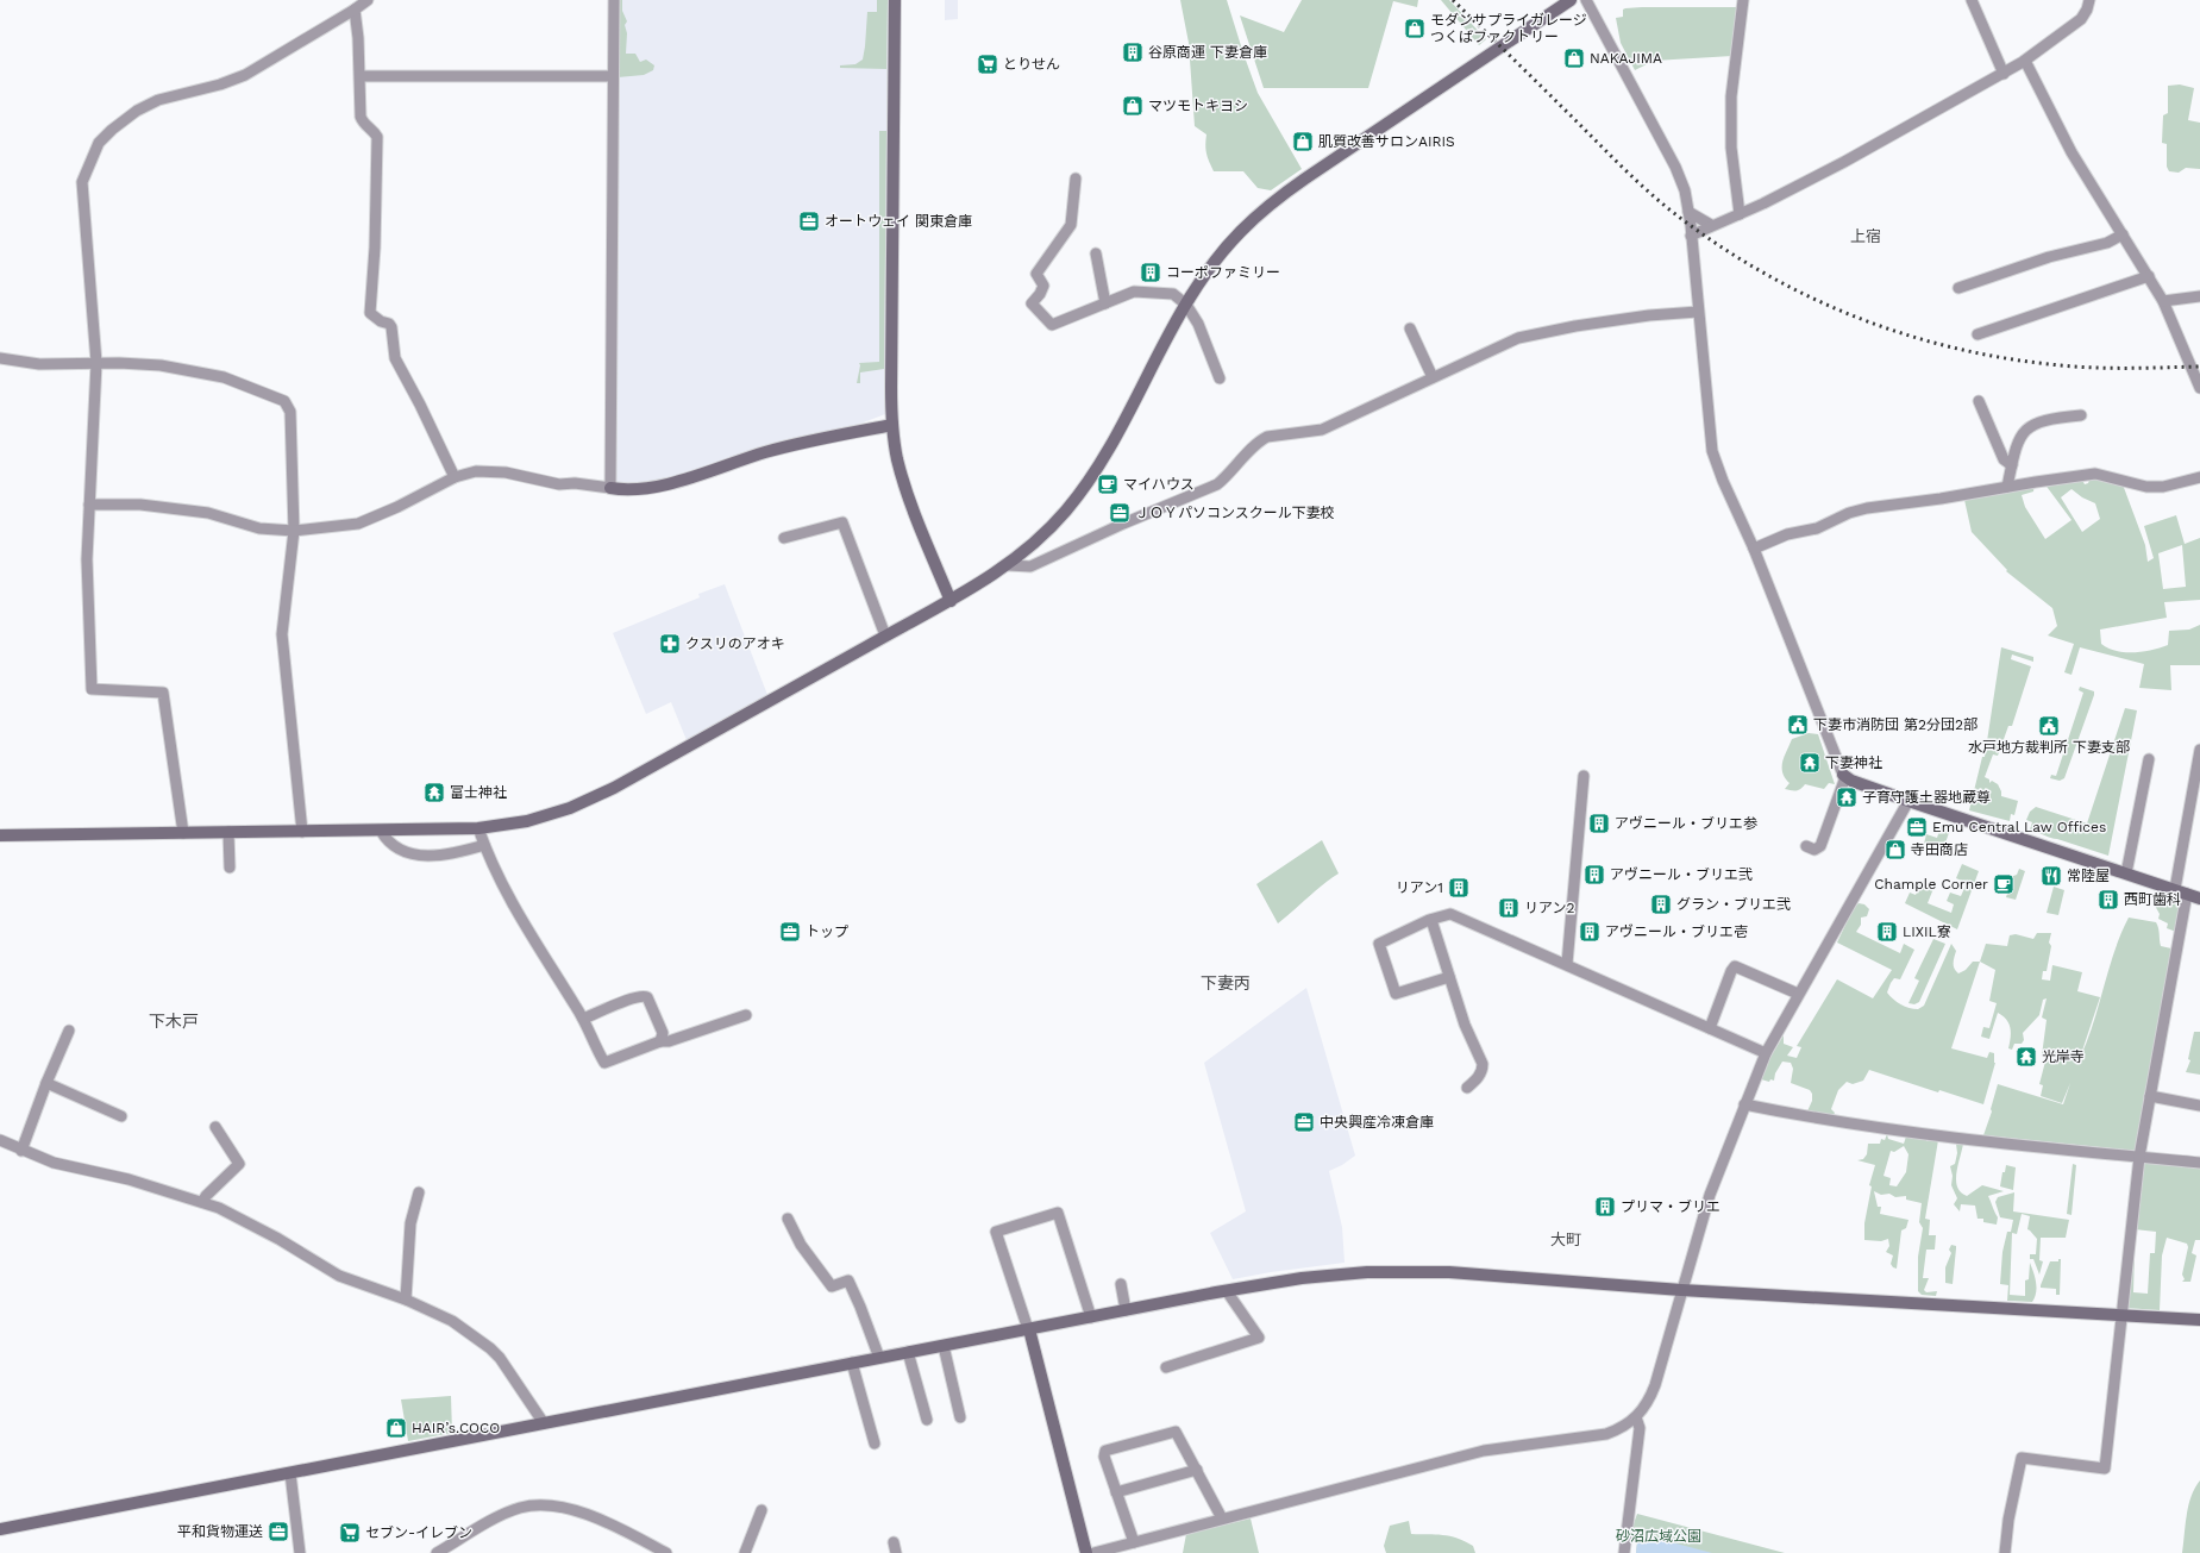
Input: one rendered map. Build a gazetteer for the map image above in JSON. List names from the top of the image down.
{
  "districts": [
    "上宿",
    "下妻丙",
    "下木戸",
    "大町"
  ],
  "parks": ["砂沼広域公園"],
  "places": {
    "shop": [
      "モダンサプライガレージ つくばファクトリー",
      "NAKAJIMA",
      "マツモトキヨシ",
      "肌質改善サロンAIRIS",
      "寺田商店",
      "HAIR’s.COCO"
    ],
    "building": [
      "谷原商運 下妻倉庫",
      "コーポファミリー",
      "アヴニール・ブリエ参",
      "アヴニール・ブリエ弐",
      "リアン1",
      "西町歯科",
      "グラン・ブリエ弐",
      "リアン2",
      "アヴニール・ブリエ壱",
      "LIXIL寮",
      "プリマ・ブリエ"
    ],
    "supermarket": ["とりせん", "セブン-イレブン"],
    "office": [
      "オートウェイ 関東倉庫",
      "ＪＯＹパソコンスクール下妻校",
      "Emu Central Law Offices",
      "トップ",
      "中央興産冷凍倉庫",
      "平和貨物運送"
    ],
    "cafe": ["マイハウス", "Chample Corner"],
    "pharmacy": ["クスリのアオキ"],
    "public building": ["下妻市消防団 第2分団2部", "水戸地方裁判所 下妻支部"],
    "temple": [
      "下妻神社",
      "富士神社",
      "子育守護土器地蔵尊",
      "光岸寺"
    ],
    "restaurant": ["常陸屋"]
  }
}
